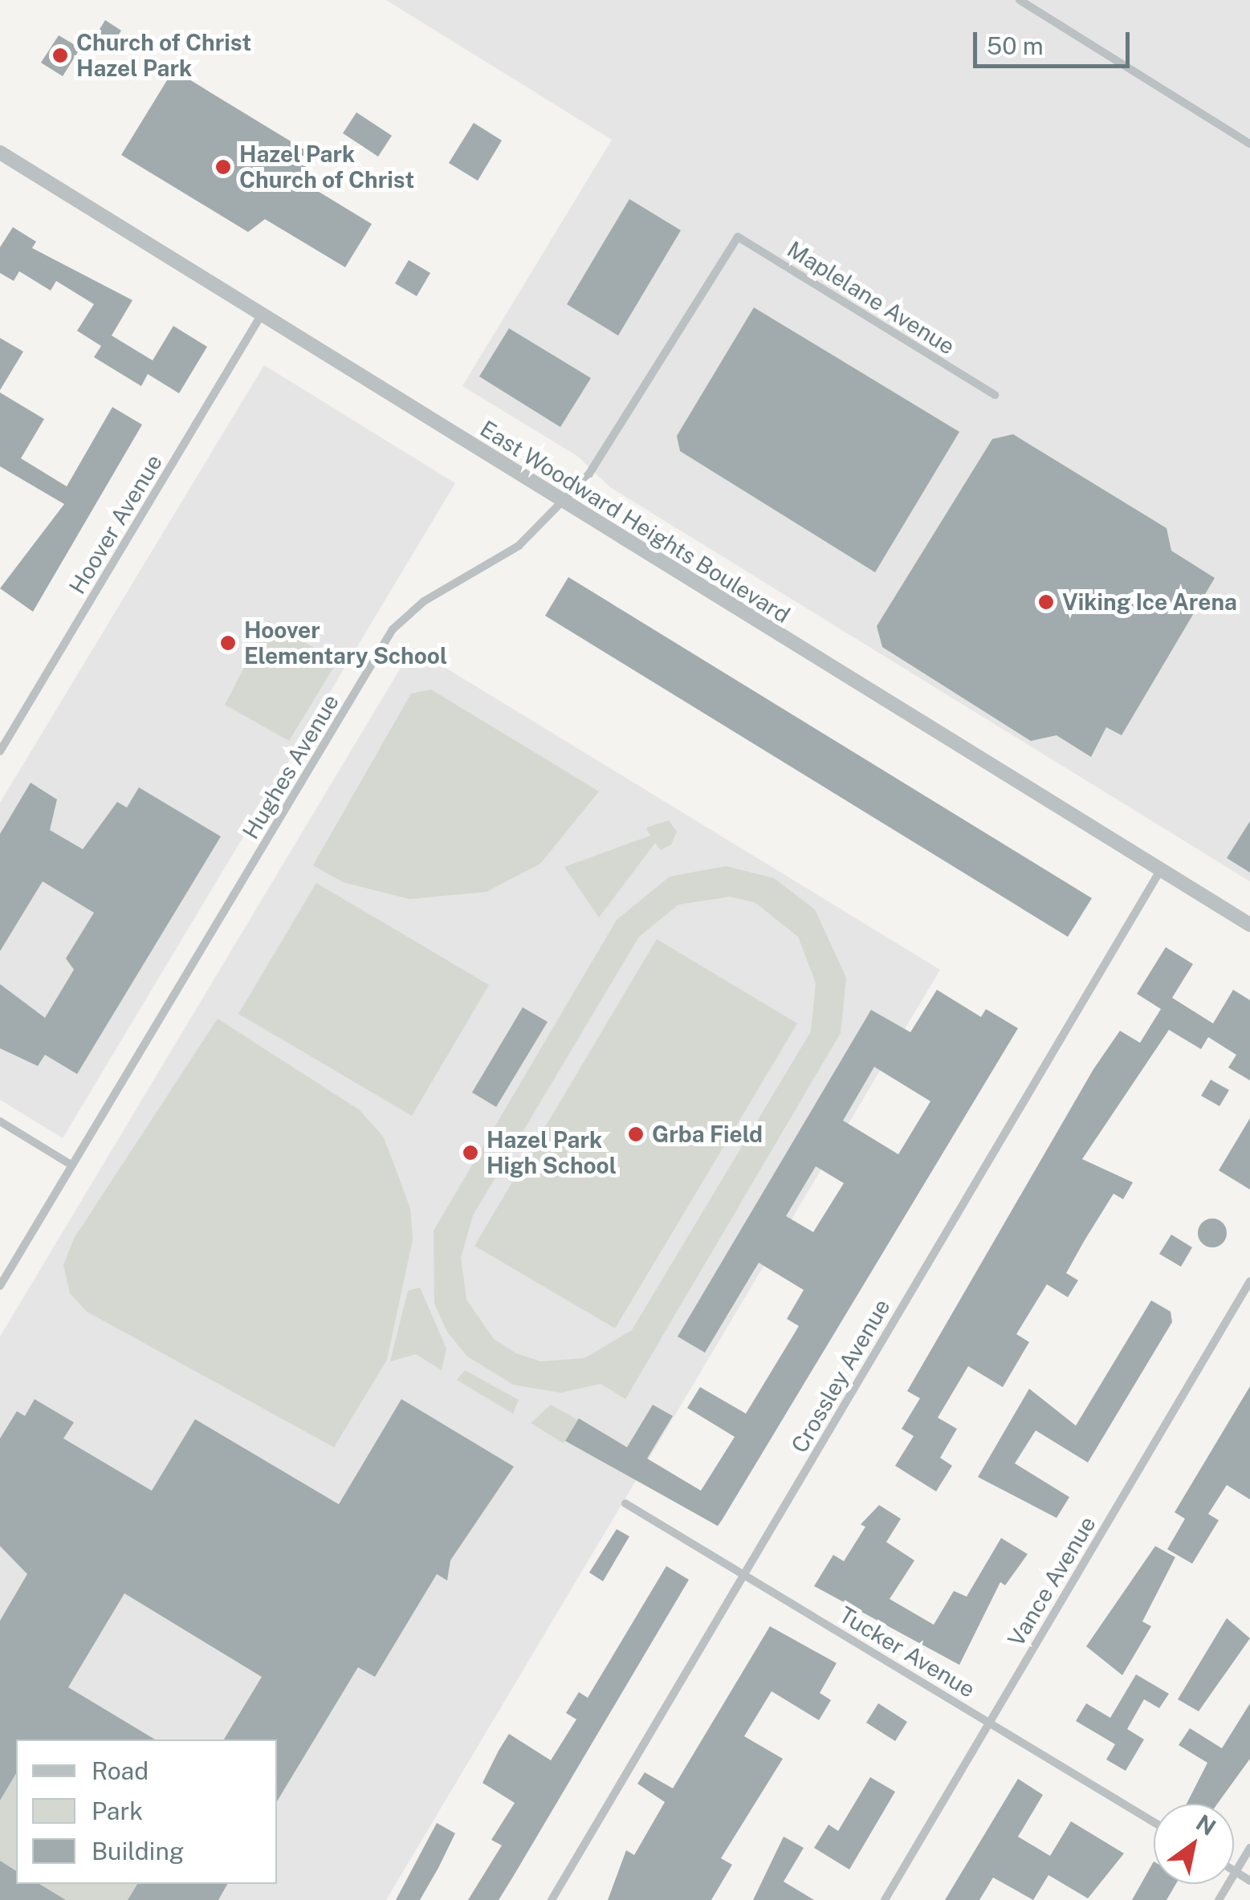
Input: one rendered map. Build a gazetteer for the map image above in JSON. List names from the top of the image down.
{
  "streets": {
    "street": [
      "Maplelane Avenue",
      "East Woodward Heights Boulevard",
      "Hoover Avenue",
      "Hughes Avenue",
      "Crossley Avenue",
      "Vance Avenue",
      "Tucker Avenue"
    ]
  },
  "crossings": [
    ["Maplelane Avenue", "Hughes Avenue"],
    ["East Woodward Heights Boulevard", "Hoover Avenue"],
    ["East Woodward Heights Boulevard", "Hughes Avenue"],
    ["East Woodward Heights Boulevard", "Crossley Avenue"],
    ["Crossley Avenue", "Tucker Avenue"],
    ["Vance Avenue", "Tucker Avenue"]
  ],
  "places": [
    "Church of Christ Hazel Park",
    "Hazel Park Church of Christ",
    "Viking Ice Arena",
    "Hoover Elementary School",
    "Grba Field",
    "Hazel Park High School"
  ],
  "legend": ["Road", "Park", "Building"],
  "scale_bar": "50 m",
  "north": "top right"
}
